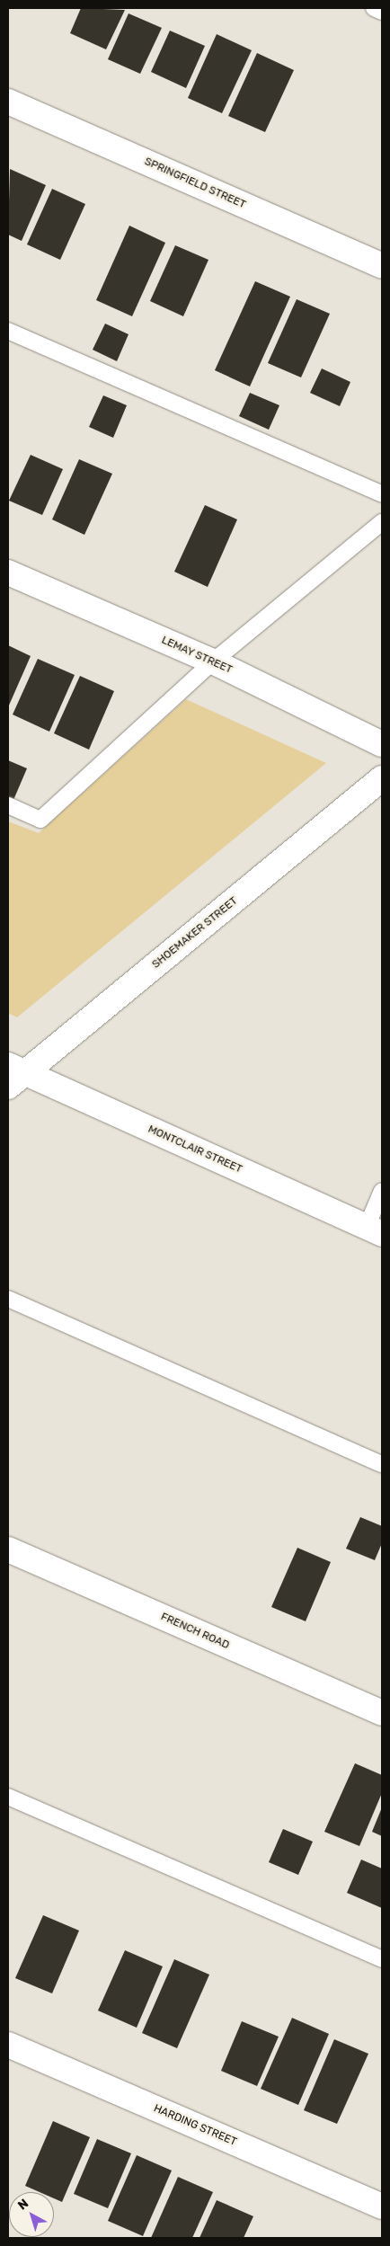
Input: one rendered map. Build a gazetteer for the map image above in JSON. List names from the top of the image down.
{
  "streets": {
    "street": [
      "SPRINGFIELD STREET",
      "LEMAY STREET",
      "SHOEMAKER STREET",
      "MONTCLAIR STREET",
      "FRENCH ROAD",
      "HARDING STREET"
    ]
  },
  "crossings": [
    ["SHOEMAKER STREET", "MONTCLAIR STREET"]
  ],
  "north": "top left"
}
